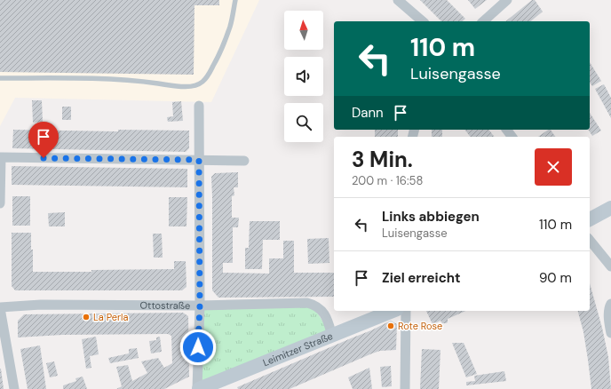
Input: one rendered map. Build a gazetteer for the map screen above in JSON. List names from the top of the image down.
{
  "streets": {
    "street": ["Ottostraße", "Leimitzer Straße"]
  },
  "crossings": [
    ["Ottostraße", "Leimitzer Straße"]
  ],
  "places": ["La Perla", "Rote Rose"],
  "north": "top",
  "page": {
    "turn": ["110 m", "Luisengasse"],
    "then": "Dann",
    "heading": ["3 Min.", "200 m · 16:58"],
    "list": [
      {
        "name": "Links abbiegen",
        "note": "Luisengasse",
        "value": "110 m"
      },
      {
        "name": "Ziel erreicht",
        "value": "90 m"
      }
    ]
  }
}
